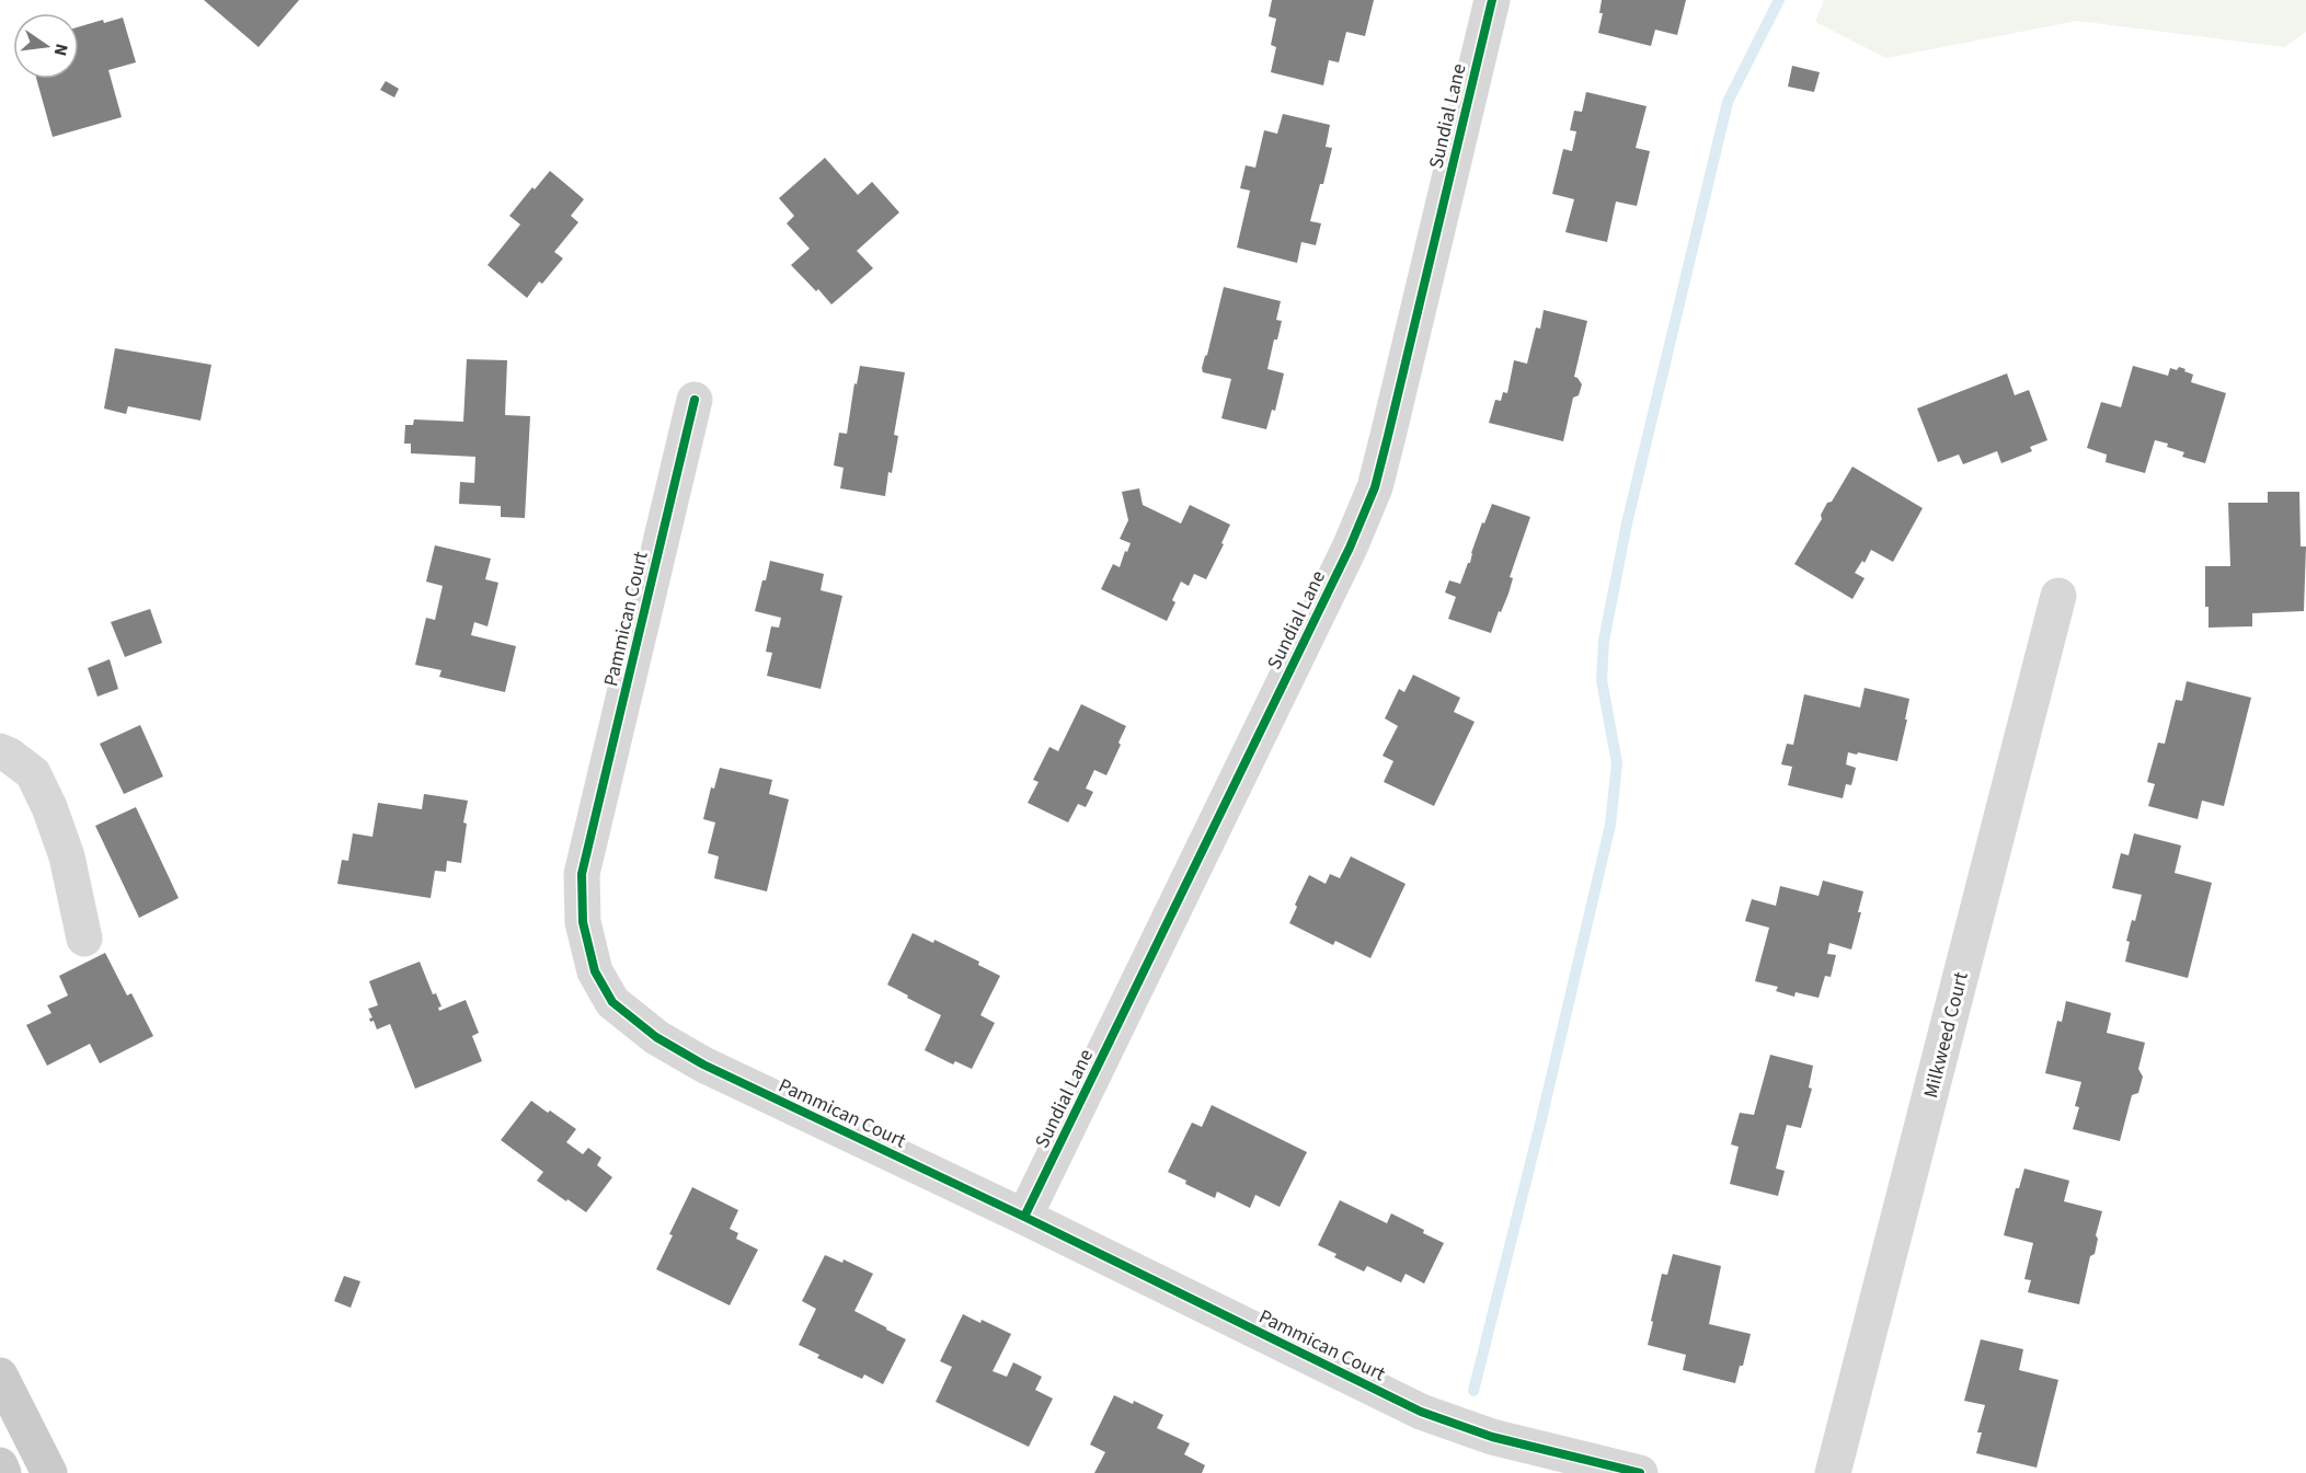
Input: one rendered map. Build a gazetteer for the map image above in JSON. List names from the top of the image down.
{
  "streets": {
    "street": ["Sundial Lane", "Pammican Court", "Milkweed Court"]
  },
  "crossings": [
    ["Sundial Lane", "Pammican Court"]
  ],
  "north": "right"
}
